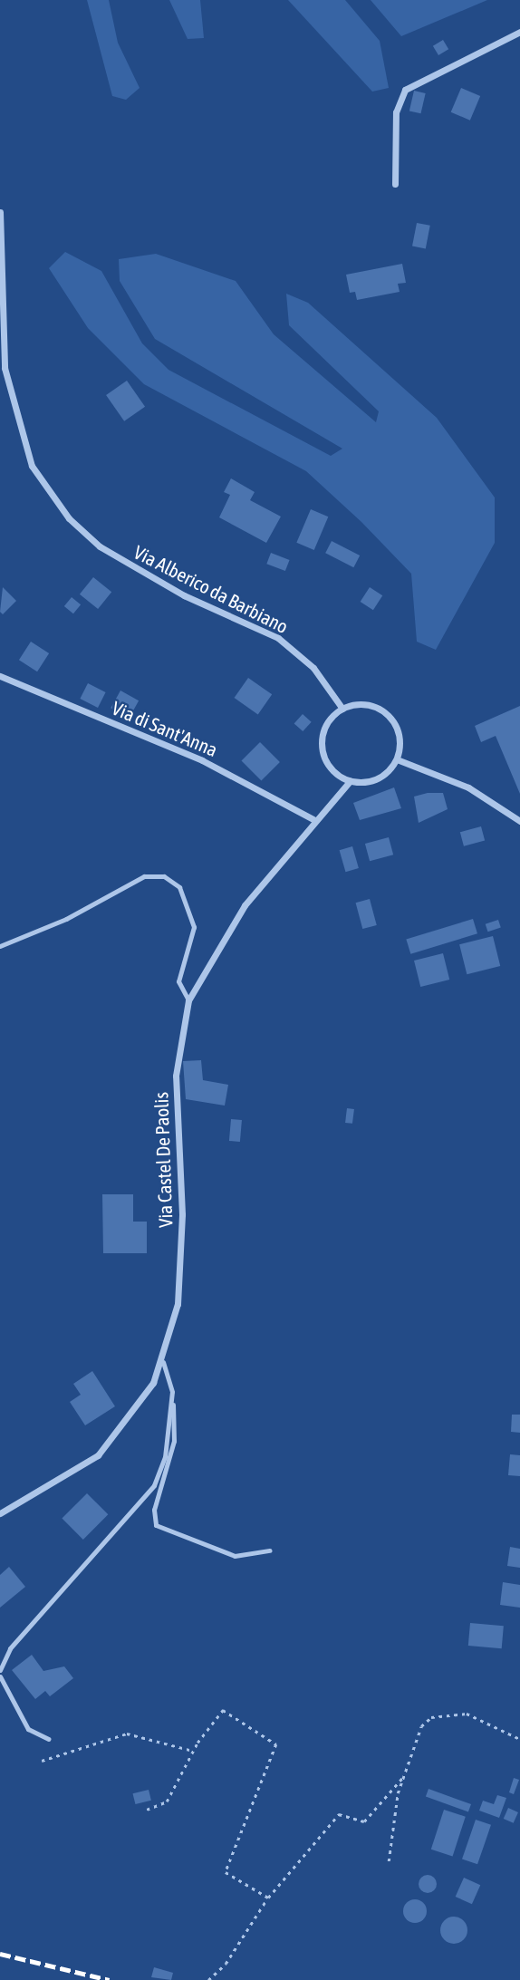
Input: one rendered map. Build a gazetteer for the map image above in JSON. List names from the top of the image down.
{
  "streets": {
    "street": ["Via Alberico da Barbiano", "Via di Sant'Anna", "Via Castel De Paolis"]
  },
  "crossings": [
    ["Via Alberico da Barbiano", "Via Castel De Paolis"],
    ["Via di Sant'Anna", "Via Castel De Paolis"]
  ]
}
